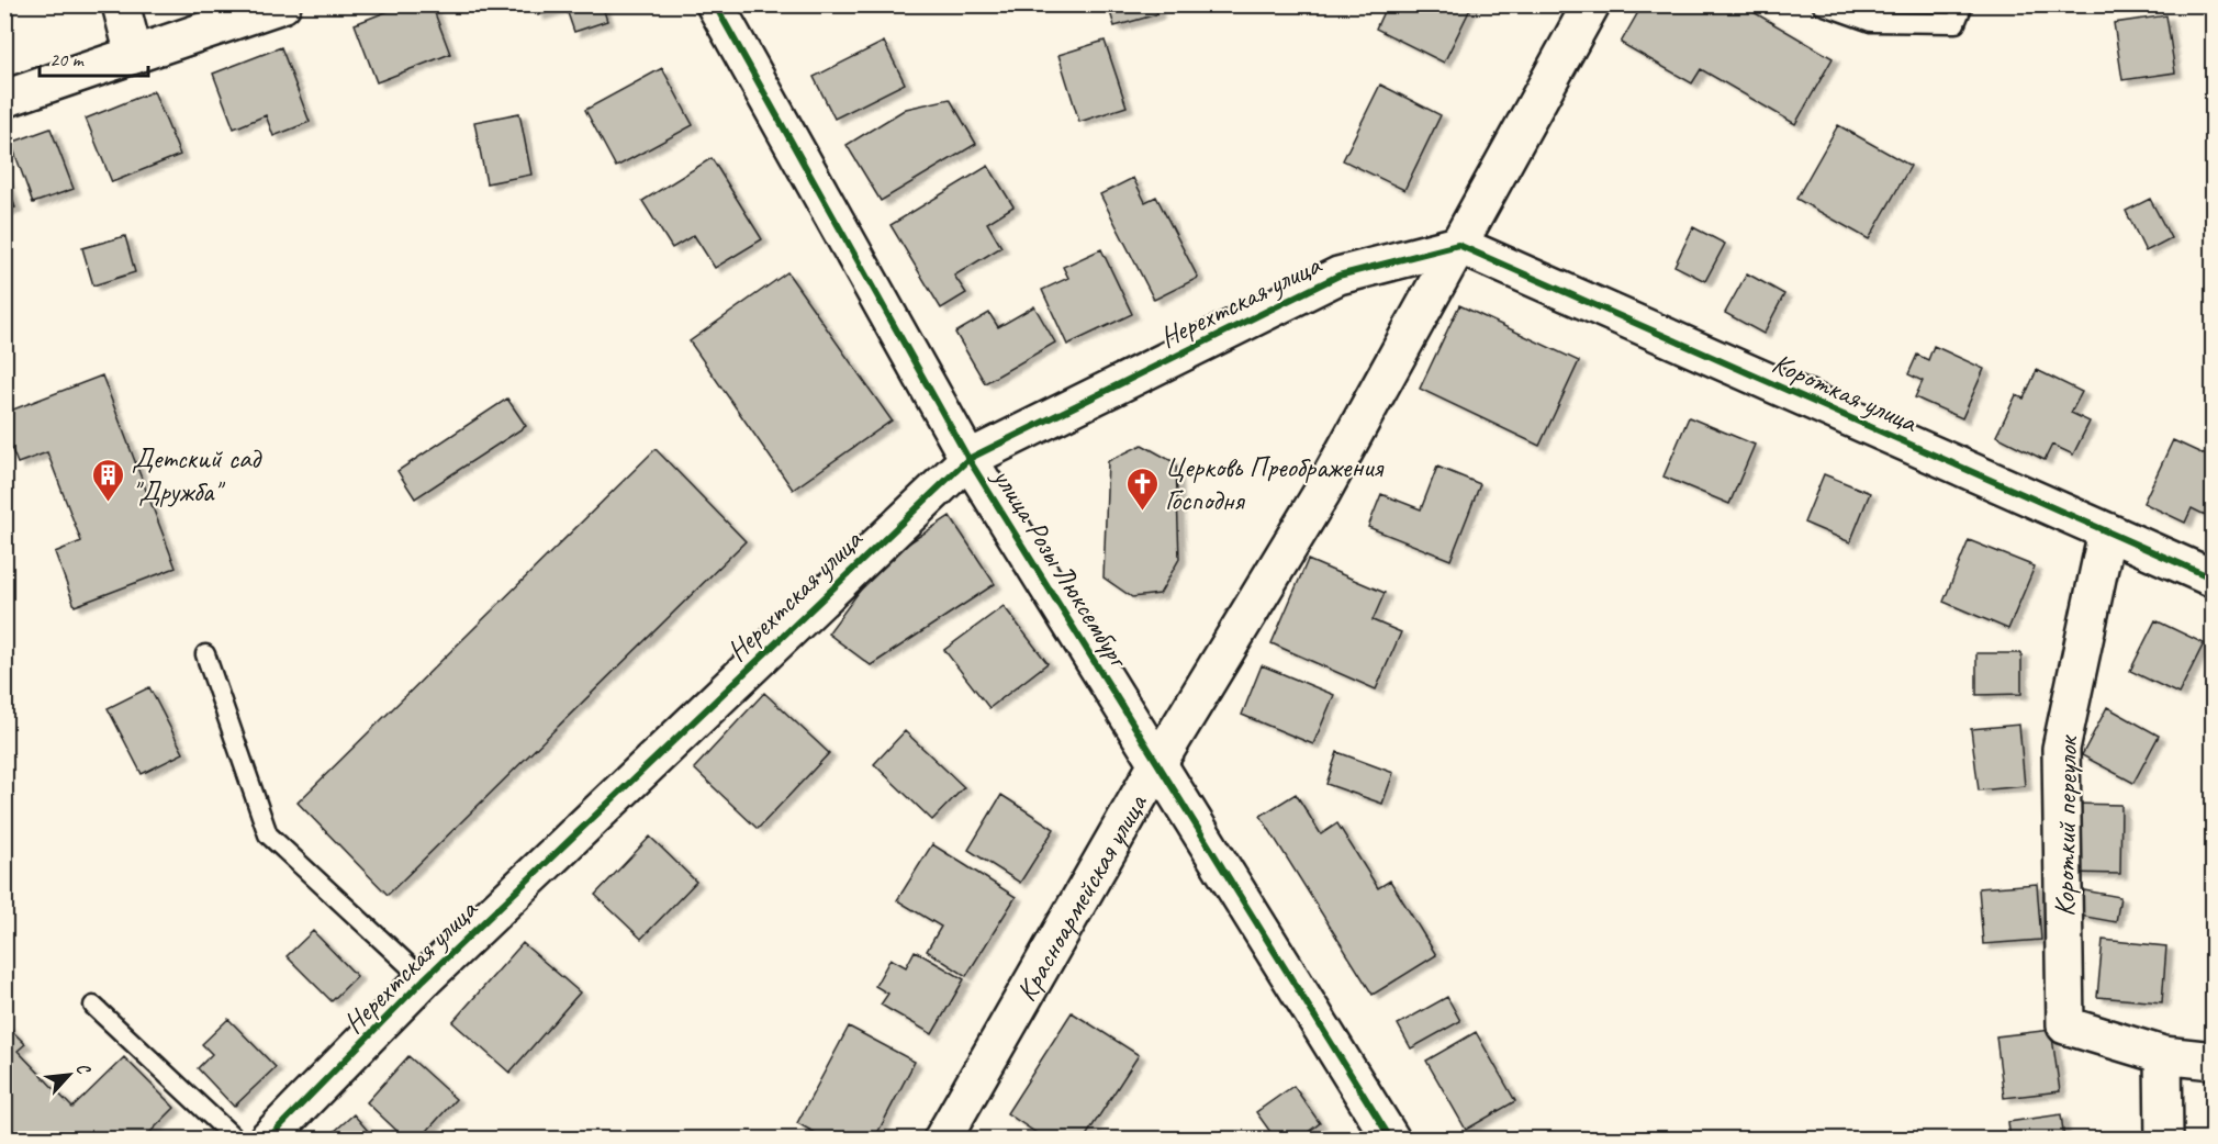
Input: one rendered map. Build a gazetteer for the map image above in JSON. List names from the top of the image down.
{
  "streets": {
    "street": [
      "Нерехтская улица",
      "Короткая улица",
      "улица Розы Люксембург",
      "Короткий переулок",
      "Красноармейская улица"
    ]
  },
  "crossings": [
    ["Нерехтская улица", "Короткая улица"],
    ["Нерехтская улица", "улица Розы Люксембург"],
    ["Нерехтская улица", "Красноармейская улица"],
    ["Короткая улица", "Короткий переулок"],
    ["Короткая улица", "Красноармейская улица"],
    ["улица Розы Люксембург", "Красноармейская улица"]
  ],
  "places": {
    "building": ["Детский сад \"Дружба\""],
    "church": ["Церковь Преображения Господня"]
  },
  "scale_bar": "20 m",
  "north": "top right"
}
